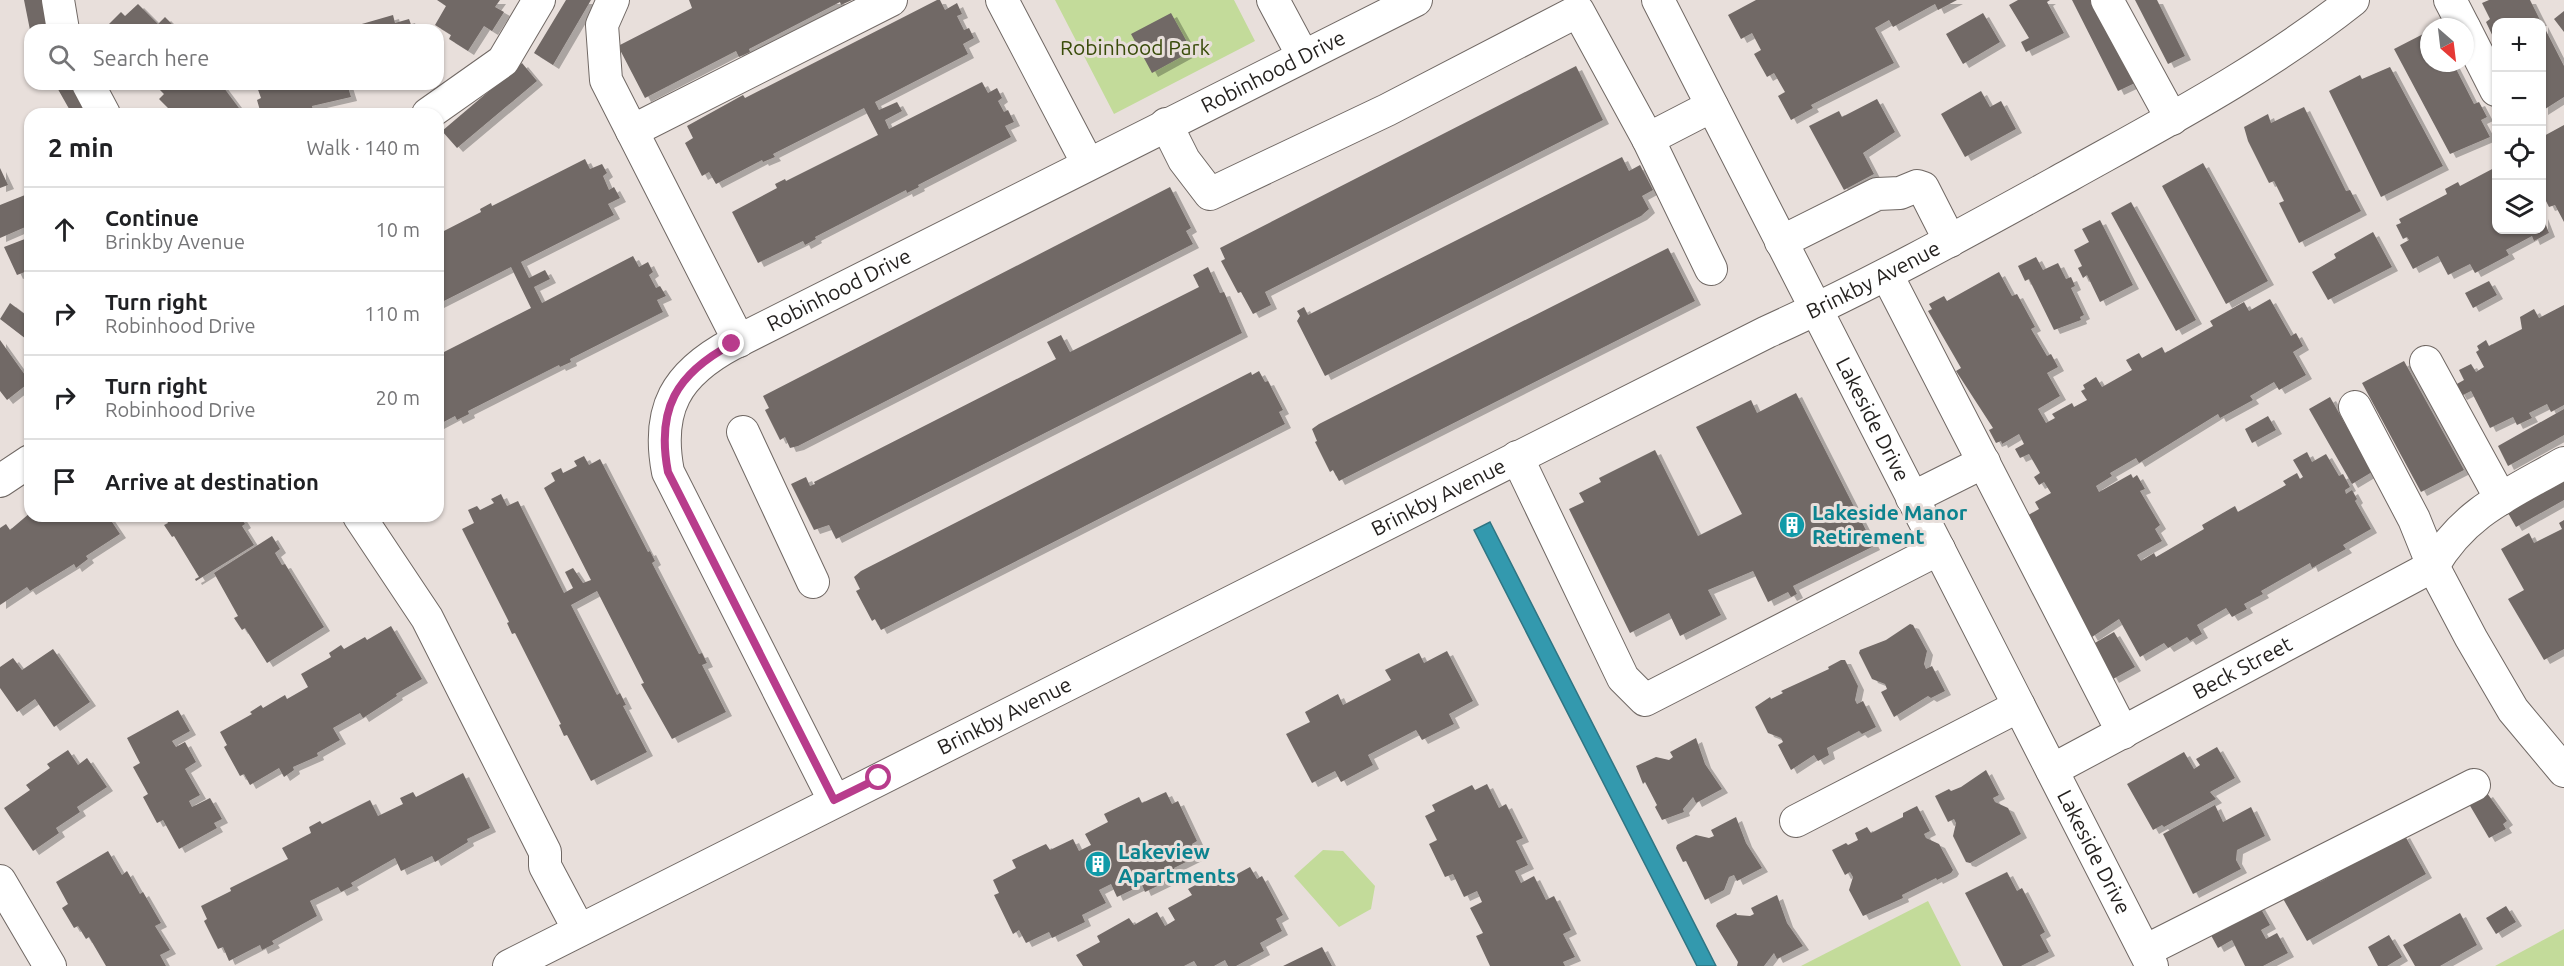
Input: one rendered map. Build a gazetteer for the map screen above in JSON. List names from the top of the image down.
{
  "streets": {
    "street": [
      "Robinhood Drive",
      "Brinkby Avenue",
      "Lakeside Drive",
      "Beck Street"
    ]
  },
  "crossings": [
    ["Robinhood Drive", "Brinkby Avenue"],
    ["Brinkby Avenue", "Lakeside Drive"],
    ["Lakeside Drive", "Beck Street"]
  ],
  "parks": ["Robinhood Park"],
  "places": {
    "building": ["Lakeside Manor Retirement", "Lakeview Apartments"]
  },
  "north": "bottom right",
  "page": {
    "map_buttons": ["+", "−"],
    "search": "Search here",
    "heading": ["2 min", "Walk · 140 m"],
    "list": [
      ["Continue", "Brinkby Avenue", "10 m"],
      ["Turn right", "Robinhood Drive", "110 m"],
      ["Turn right", "Robinhood Drive", "20 m"],
      "Arrive at destination"
    ]
  }
}
